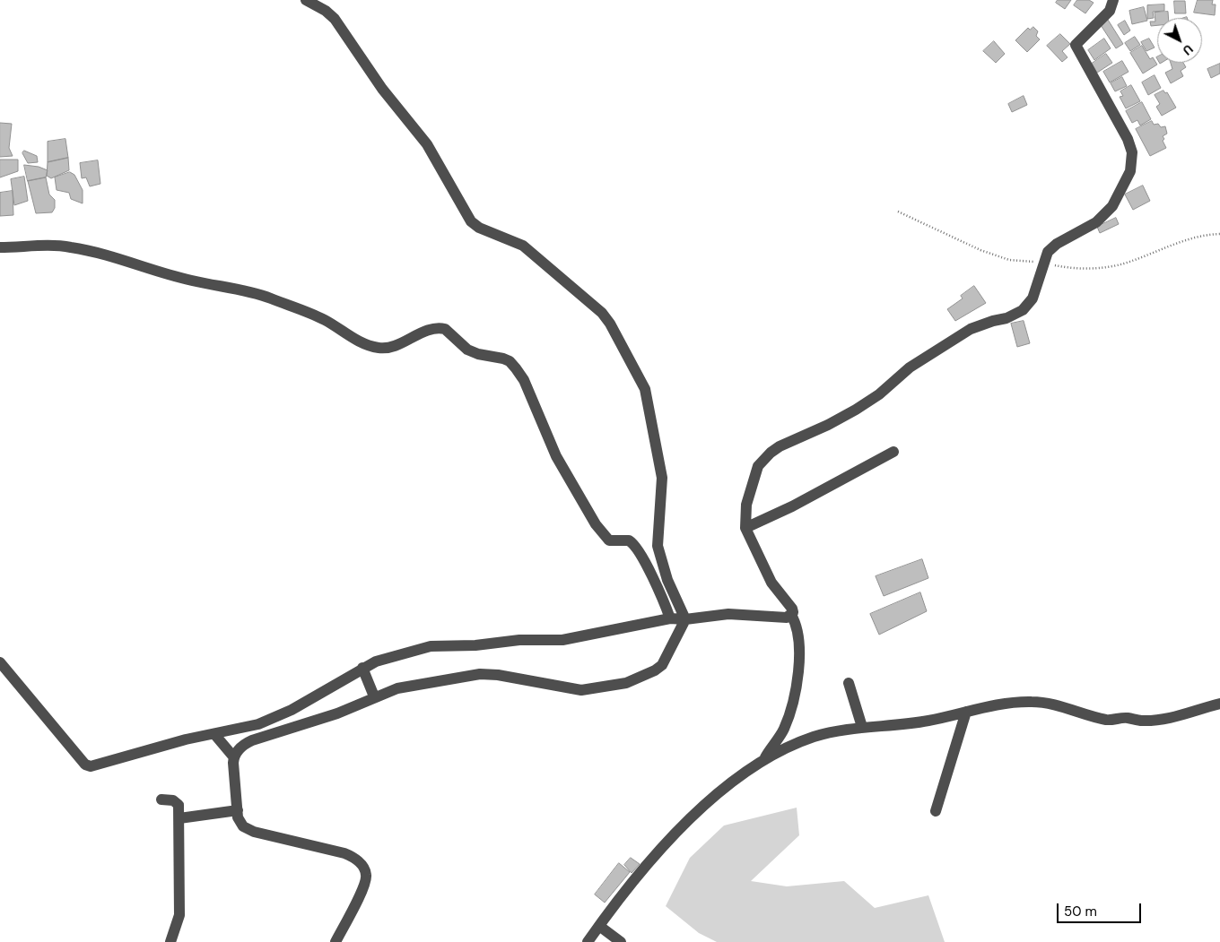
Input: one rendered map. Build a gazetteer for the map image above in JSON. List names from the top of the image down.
{
  "scale_bar": "50 m",
  "north": "bottom right"
}
